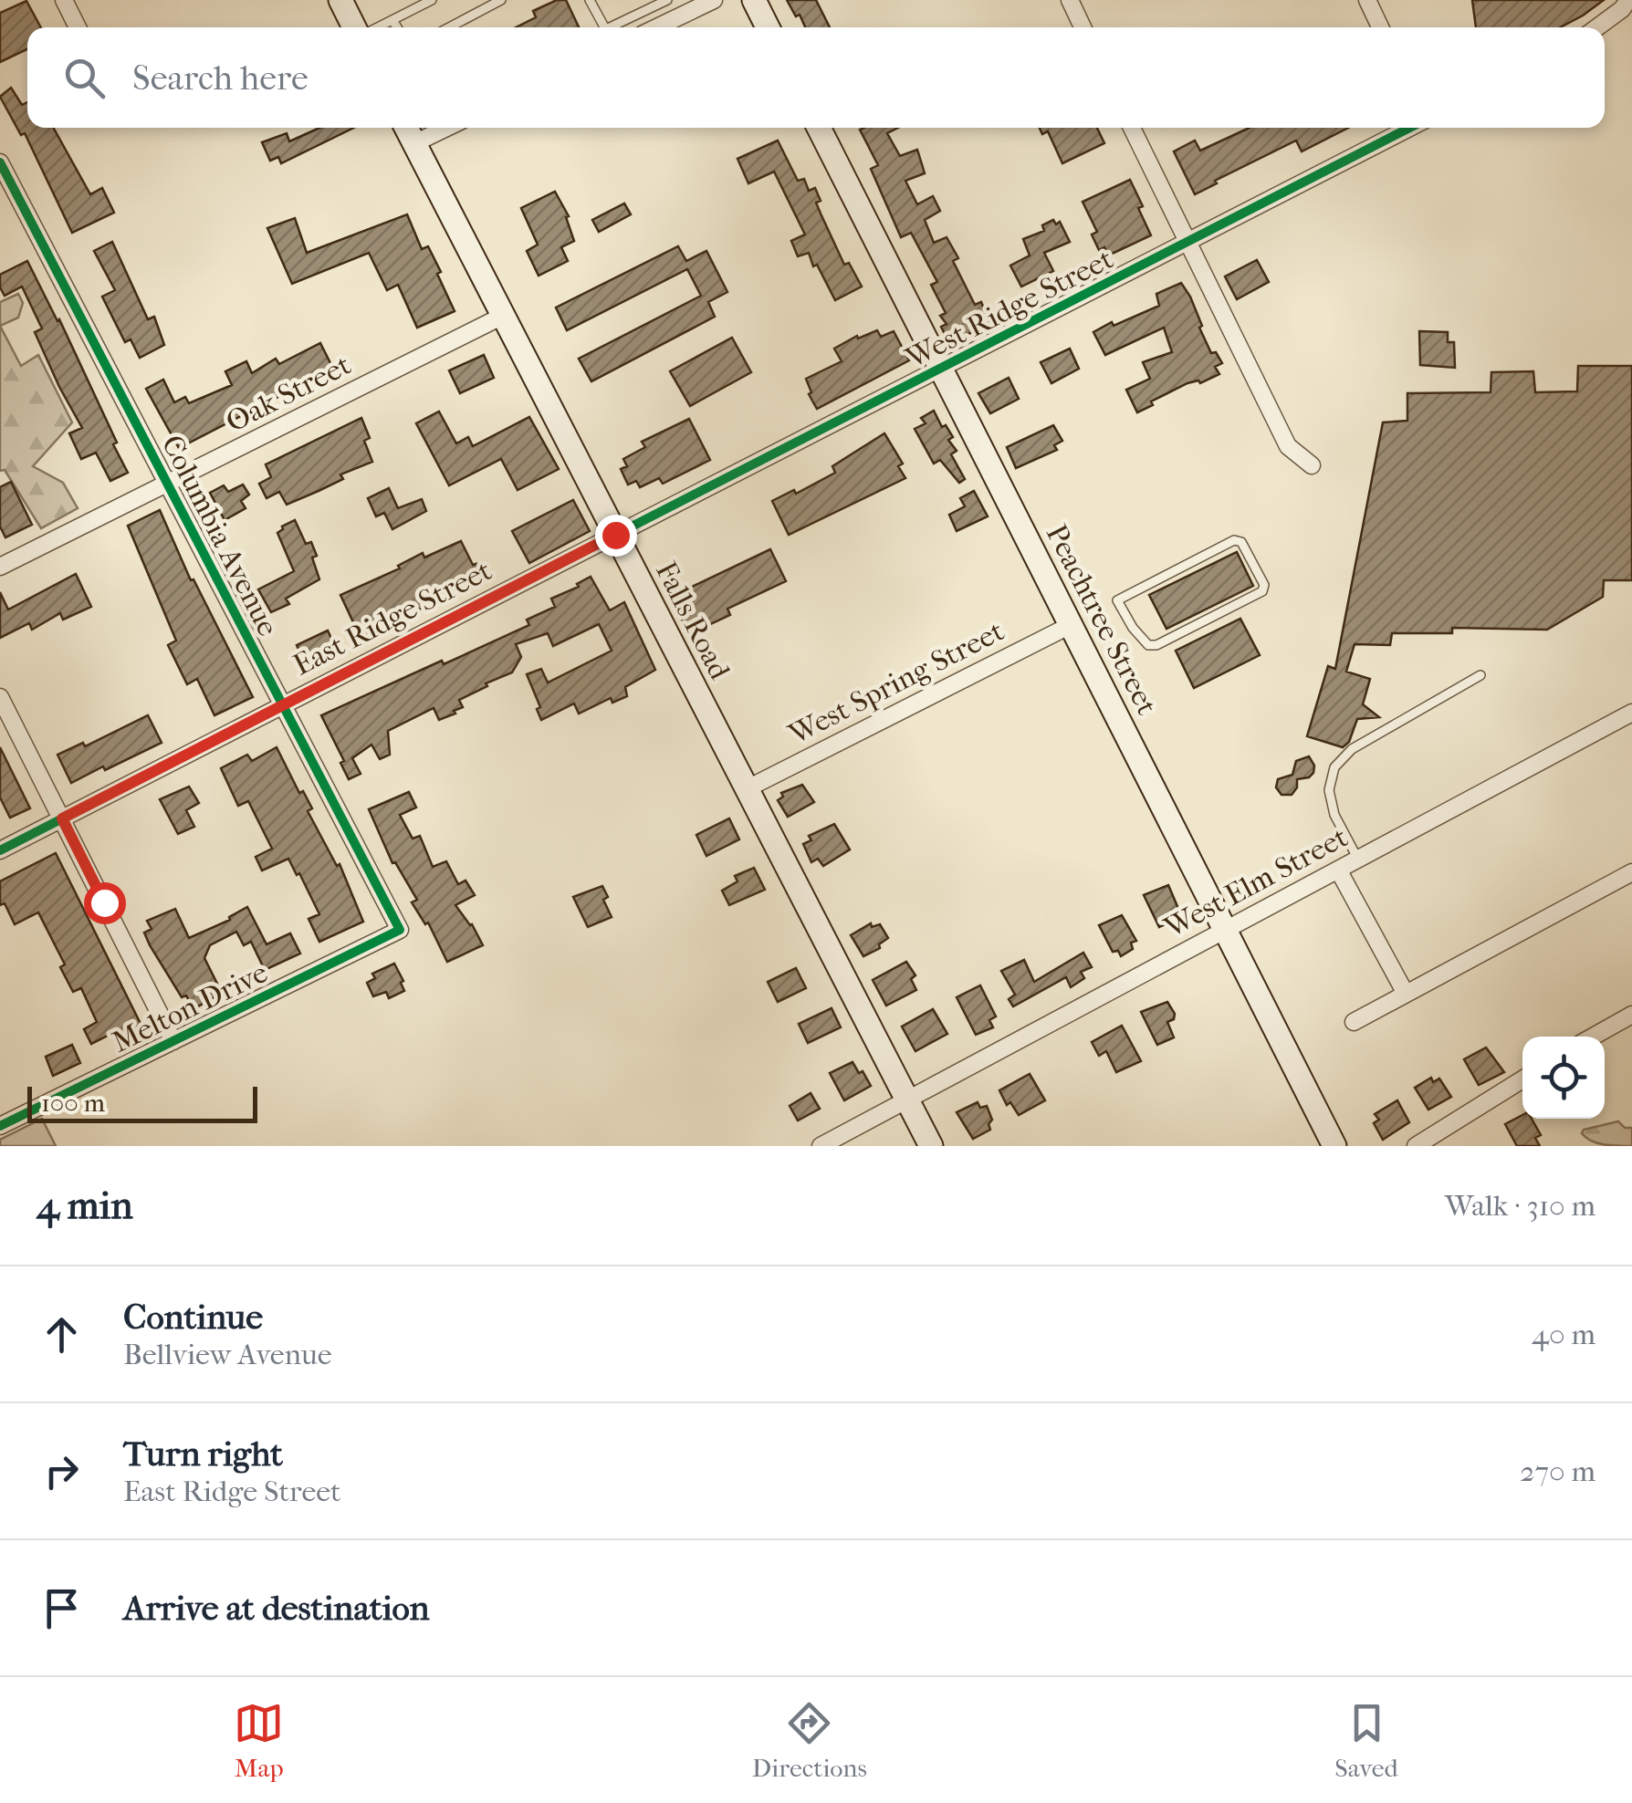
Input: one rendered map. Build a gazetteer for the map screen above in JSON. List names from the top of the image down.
{
  "streets": {
    "main road": ["Peachtree Street", "Falls Road"],
    "street": [
      "West Ridge Street",
      "Oak Street",
      "Columbia Avenue",
      "East Ridge Street",
      "West Spring Street",
      "West Elm Street",
      "Melton Drive"
    ]
  },
  "crossings": [
    ["West Ridge Street", "East Ridge Street"],
    ["West Ridge Street", "Peachtree Street"],
    ["West Ridge Street", "Falls Road"],
    ["Oak Street", "Columbia Avenue"],
    ["Oak Street", "Falls Road"],
    ["Columbia Avenue", "East Ridge Street"],
    ["Columbia Avenue", "Melton Drive"],
    ["East Ridge Street", "Falls Road"],
    ["Peachtree Street", "West Spring Street"],
    ["Peachtree Street", "West Elm Street"],
    ["Falls Road", "West Spring Street"],
    ["Falls Road", "West Elm Street"]
  ],
  "scale_bar": "100 m",
  "page": {
    "search": "Search here",
    "scale": "100 m",
    "heading": ["4 min", "Walk · 310 m"],
    "list": [
      ["Continue", "Bellview Avenue", "40 m"],
      ["Turn right", "East Ridge Street", "270 m"],
      "Arrive at destination"
    ],
    "nav": ["Map", "Directions", "Saved"]
  }
}
